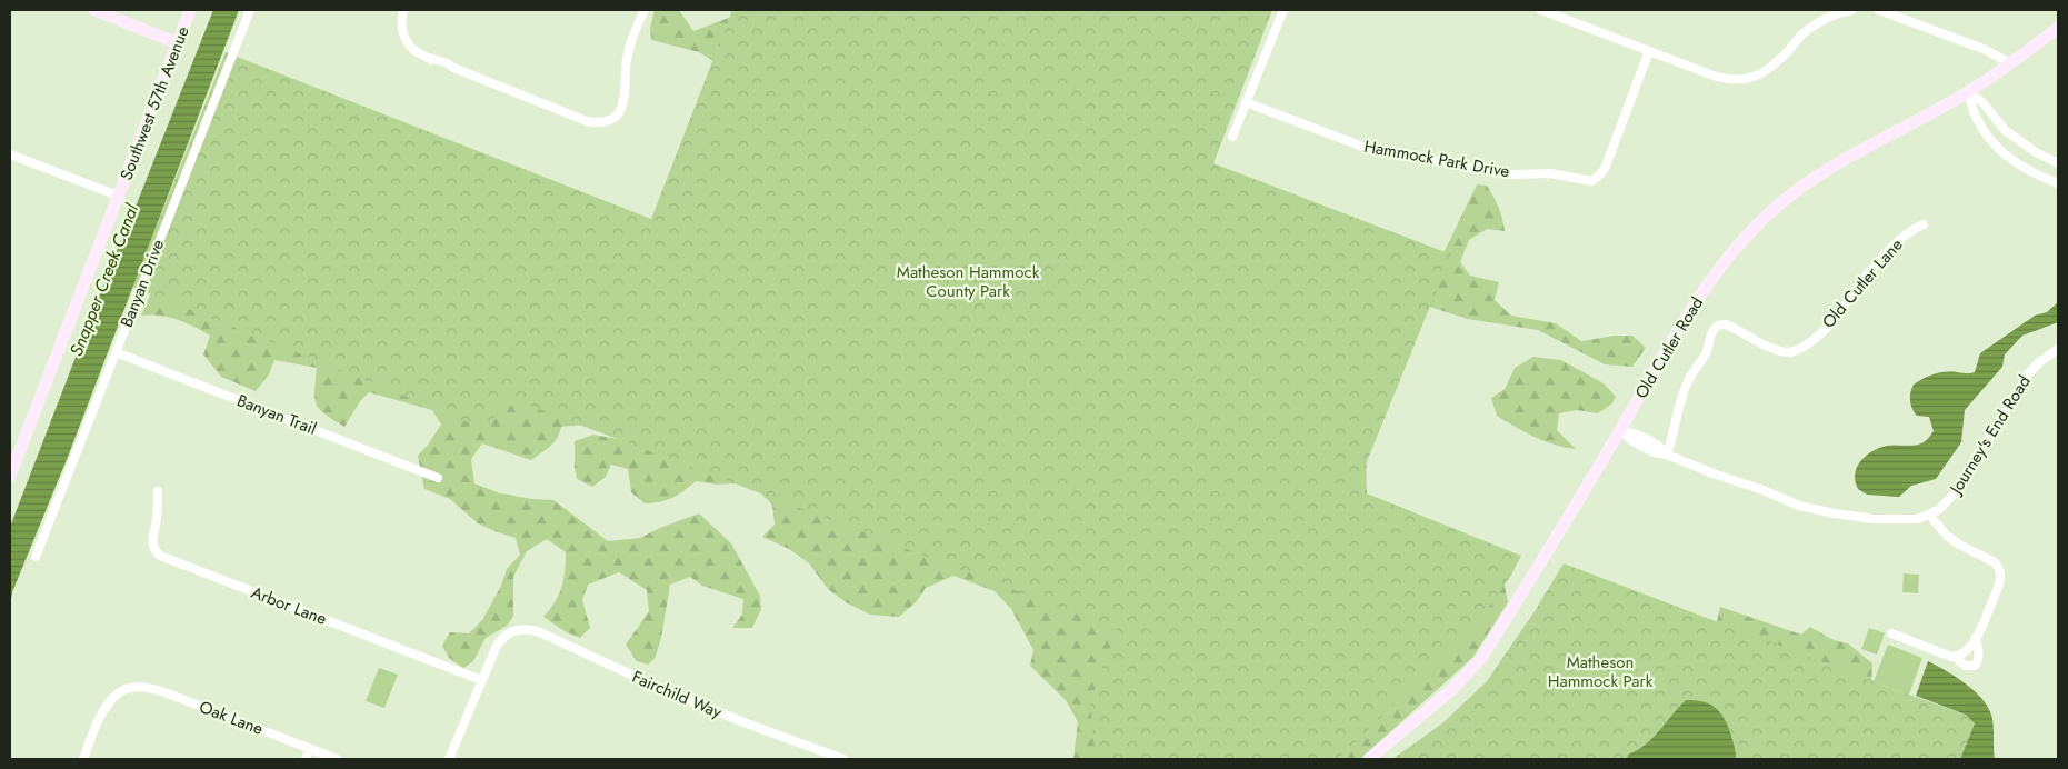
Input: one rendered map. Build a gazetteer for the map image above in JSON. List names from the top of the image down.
{
  "streets": {
    "main road": ["Southwest 57th Avenue", "Old Cutler Road"],
    "street": [
      "Hammock Park Drive",
      "Banyan Drive",
      "Old Cutler Lane",
      "Banyan Trail",
      "Journey's End Road",
      "Arbor Lane",
      "Fairchild Way",
      "Oak Lane"
    ]
  },
  "crossings": [
    ["Banyan Drive", "Banyan Trail"],
    ["Old Cutler Lane", "Journey's End Road"],
    ["Old Cutler Road", "Journey's End Road"],
    ["Arbor Lane", "Fairchild Way"]
  ],
  "water": ["Snapper Creek Canal"],
  "parks": ["Matheson Hammock County Park", "Matheson Hammock Park"]
}
